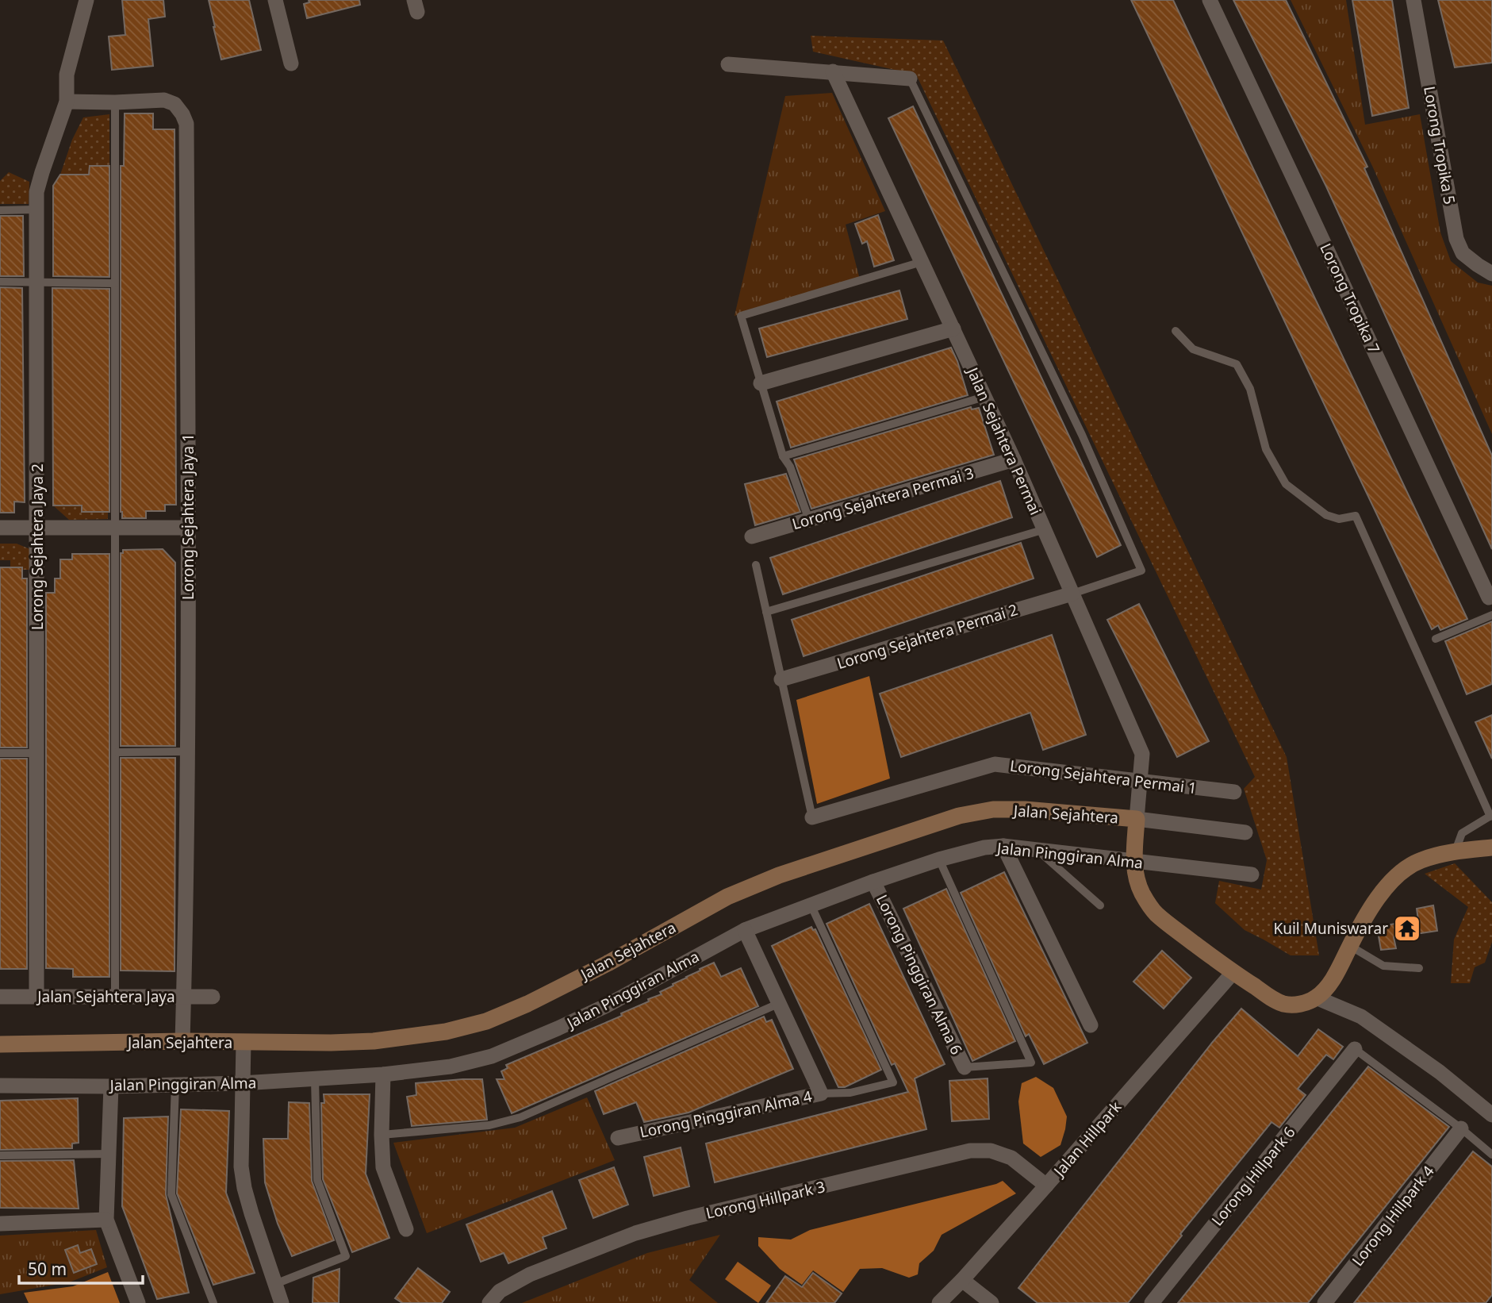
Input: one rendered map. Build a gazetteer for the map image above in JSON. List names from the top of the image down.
{
  "streets": {
    "main road": ["Jalan Sejahtera"],
    "street": [
      "Lorong Tropika 5",
      "Lorong Tropika 7",
      "Jalan Sejahtera Permai",
      "Lorong Sejahtera Permai 3",
      "Lorong Sejahtera Jaya 1",
      "Lorong Sejahtera Jaya 2",
      "Lorong Sejahtera Permai 2",
      "Lorong Sejahtera Permai 1",
      "Jalan Pinggiran Alma",
      "Lorong Pinggiran Alma 6",
      "Jalan Sejahtera Jaya",
      "Lorong Pinggiran Alma 4",
      "Jalan Hillpark",
      "Lorong Hillpark 6",
      "Lorong Hillpark 3",
      "Lorong Hillpark 4"
    ]
  },
  "crossings": [
    ["Jalan Sejahtera Permai", "Lorong Sejahtera Permai 3"],
    ["Jalan Sejahtera Permai", "Lorong Sejahtera Permai 2"],
    ["Jalan Sejahtera Permai", "Lorong Sejahtera Permai 1"],
    ["Jalan Sejahtera Permai", "Jalan Sejahtera"],
    ["Lorong Sejahtera Jaya 1", "Lorong Sejahtera Jaya 2"],
    ["Lorong Sejahtera Jaya 1", "Jalan Sejahtera"],
    ["Lorong Sejahtera Jaya 1", "Jalan Sejahtera Jaya"],
    ["Lorong Sejahtera Jaya 2", "Jalan Sejahtera Jaya"],
    ["Jalan Pinggiran Alma", "Lorong Pinggiran Alma 6"],
    ["Jalan Pinggiran Alma", "Lorong Pinggiran Alma 4"],
    ["Jalan Hillpark", "Lorong Hillpark 3"]
  ],
  "places": {
    "temple": ["Kuil Muniswarar"]
  },
  "scale_bar": "50 m"
}
